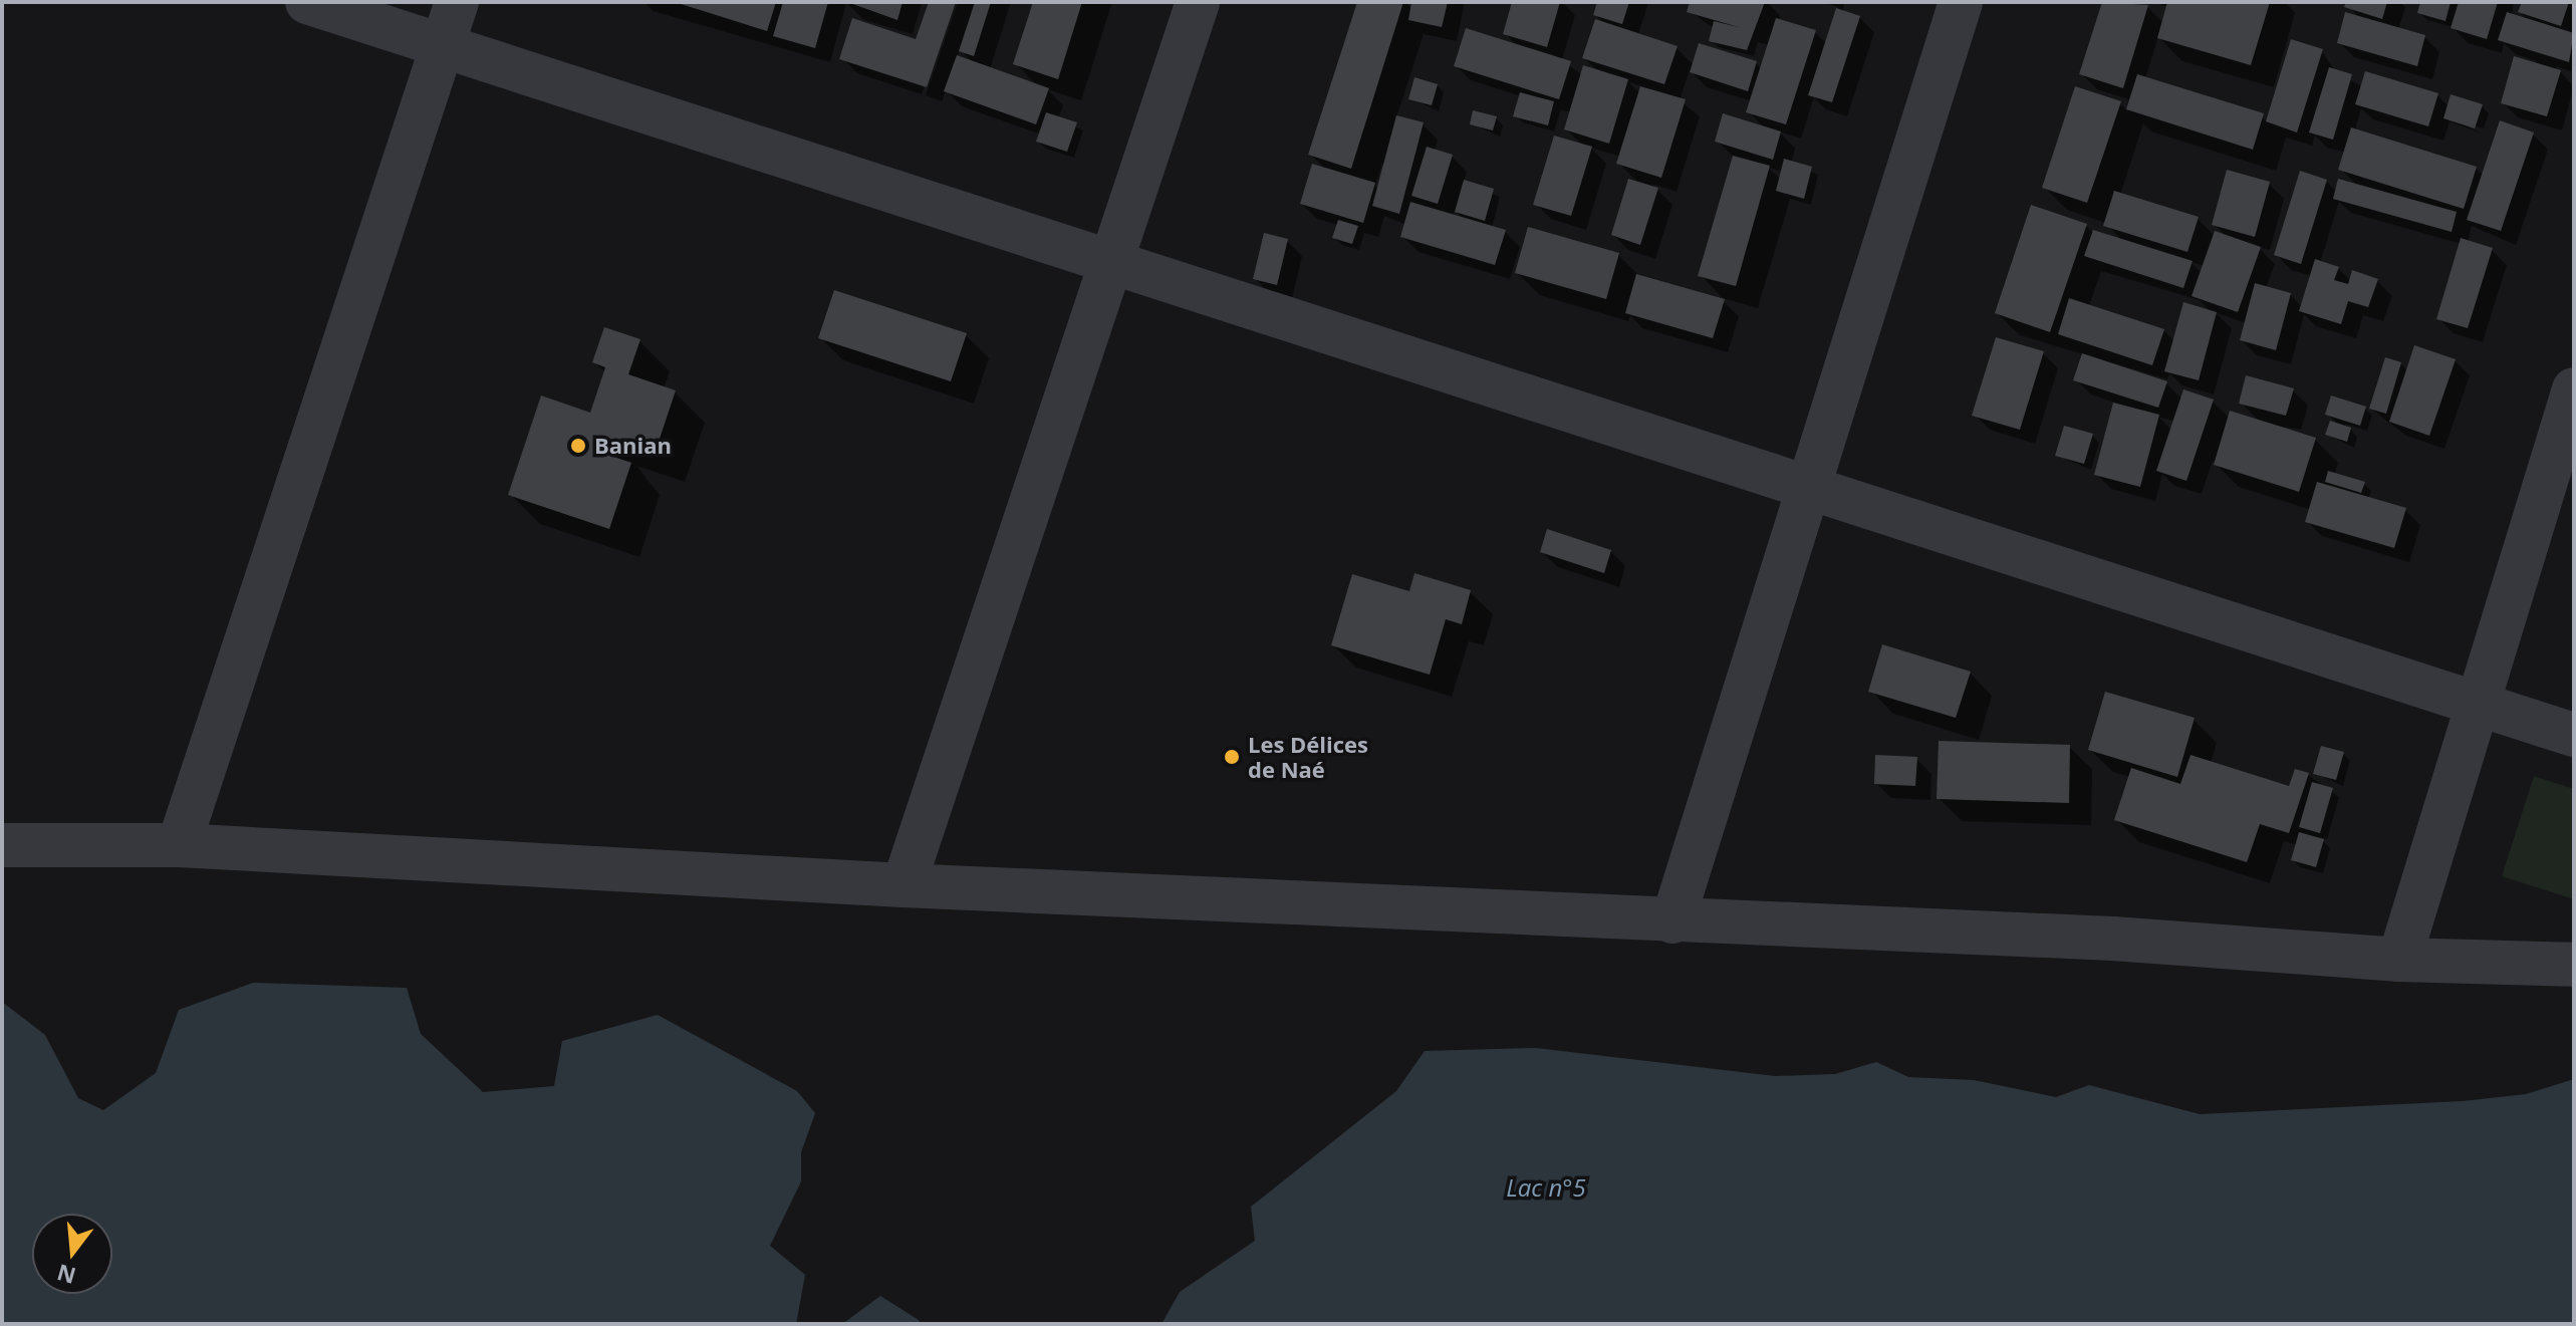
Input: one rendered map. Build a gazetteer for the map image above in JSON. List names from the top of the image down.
{
  "water": ["Lac n°5"],
  "places": ["Banian", "Les Délices de Naé"],
  "north": "bottom"
}
